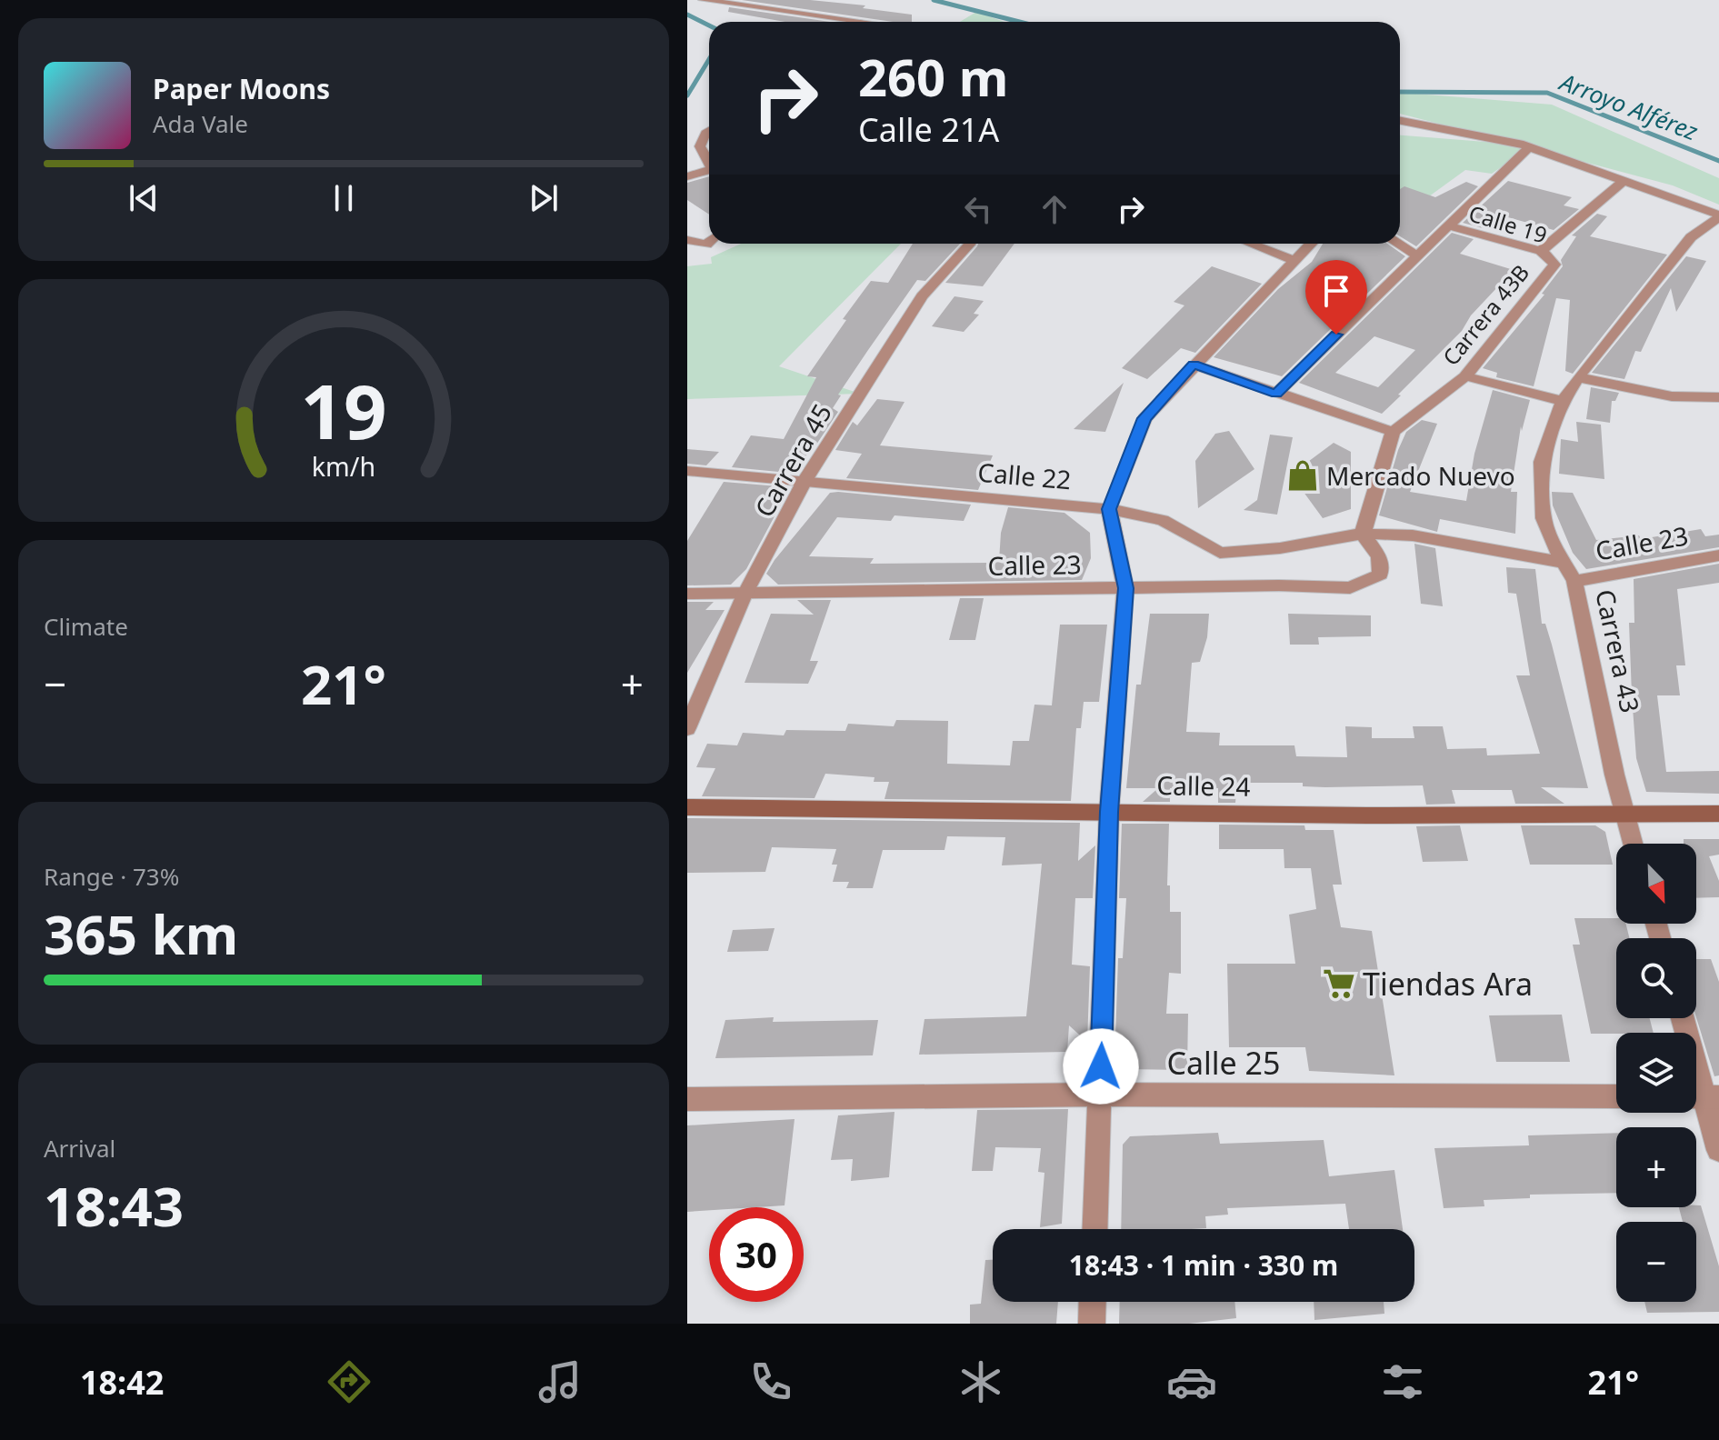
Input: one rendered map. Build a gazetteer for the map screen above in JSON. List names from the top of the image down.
{
  "streets": {
    "main road": ["Calle 24"],
    "street": [
      "Calle 19",
      "Carrera 43B",
      "Carrera 45",
      "Calle 22",
      "Calle 23",
      "Carrera 43",
      "Calle 25"
    ]
  },
  "crossings": [
    ["Calle 19", "Carrera 43B"],
    ["Carrera 45", "Calle 22"],
    ["Carrera 45", "Calle 23"],
    ["Calle 22", "Calle 23"],
    ["Calle 22", "Carrera 43"],
    ["Calle 23", "Carrera 43"],
    ["Carrera 43", "Calle 24"]
  ],
  "water": ["Arroyo Alférez"],
  "places": {
    "shop": ["Mercado Nuevo"],
    "supermarket": ["Tiendas Ara"]
  },
  "north": "bottom right",
  "page": {
    "turn": ["260 m", "Calle 21A"],
    "song": ["Paper Moons", "Ada Vale"],
    "tile": [
      "Climate",
      ["Range · 73%", "365 km"],
      ["Arrival", "18:43"]
    ],
    "heat": ["−", "21°", "+"],
    "map_buttons": ["+", "−"],
    "limit": "30",
    "trip": "18:43 · 1 min · 330 m",
    "tabs": ["18:42", "21°"],
    "gauge": ["19", "km/h"]
  }
}
